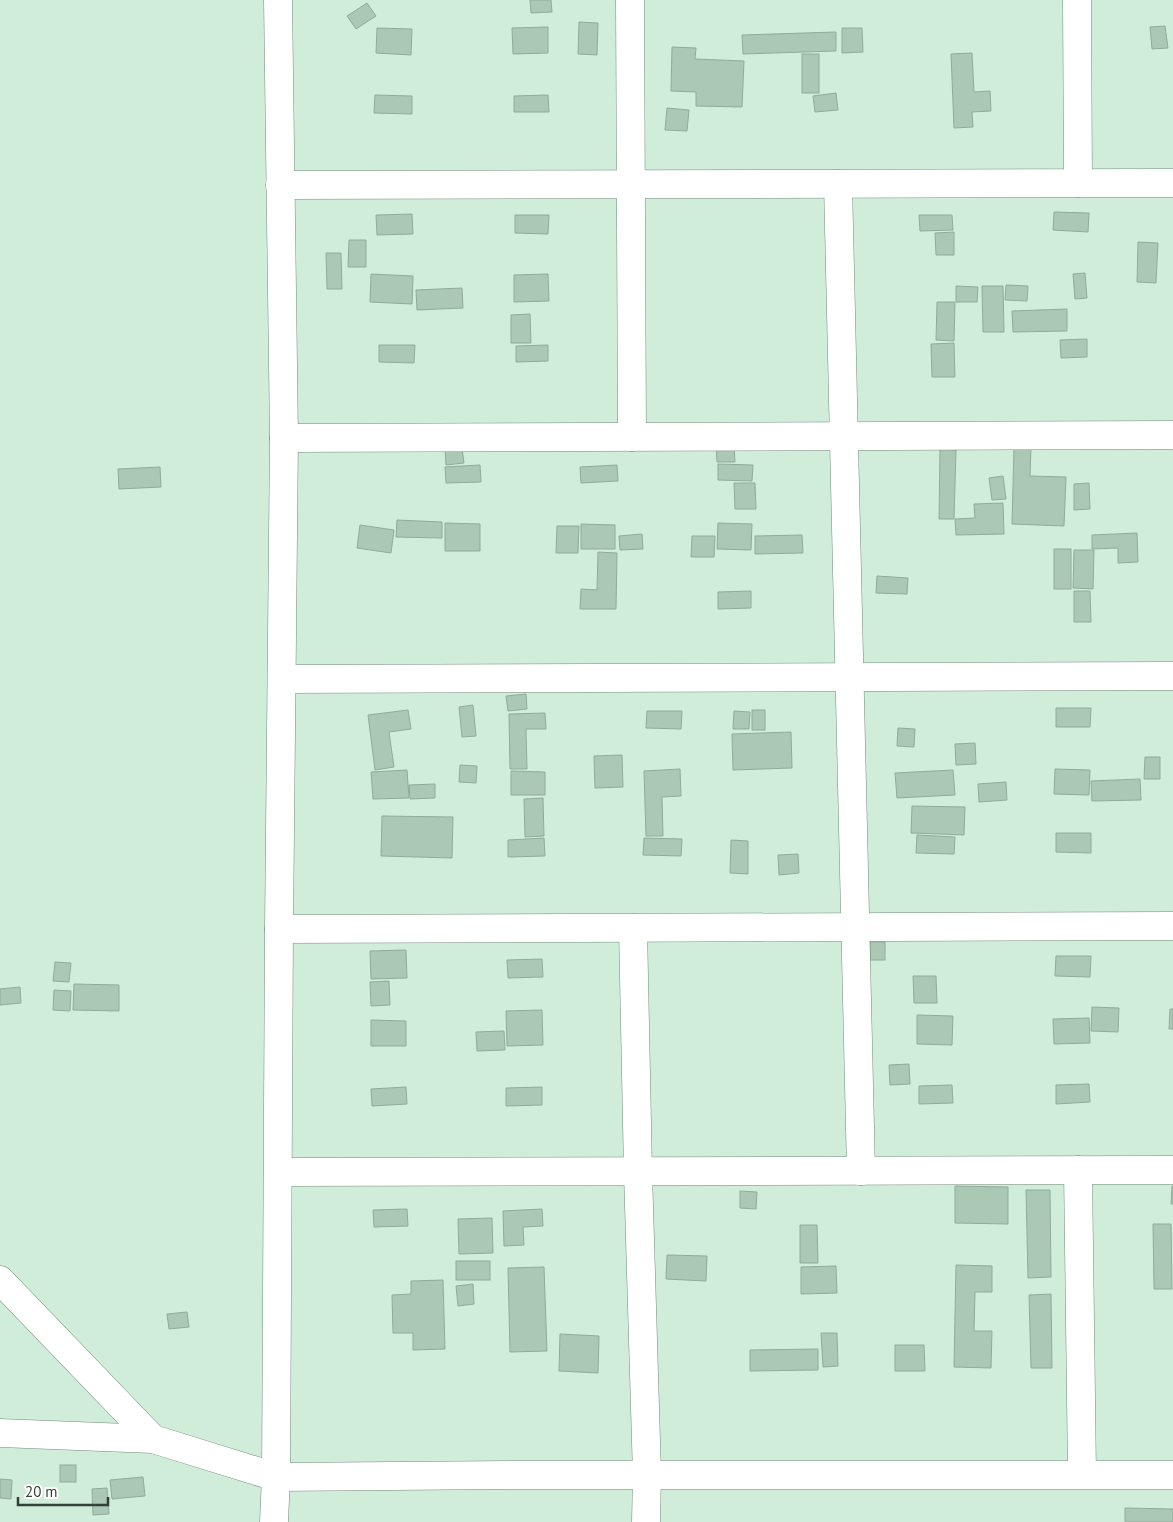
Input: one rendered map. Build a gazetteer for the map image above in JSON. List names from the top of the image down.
{
  "scale_bar": "20 m"
}
